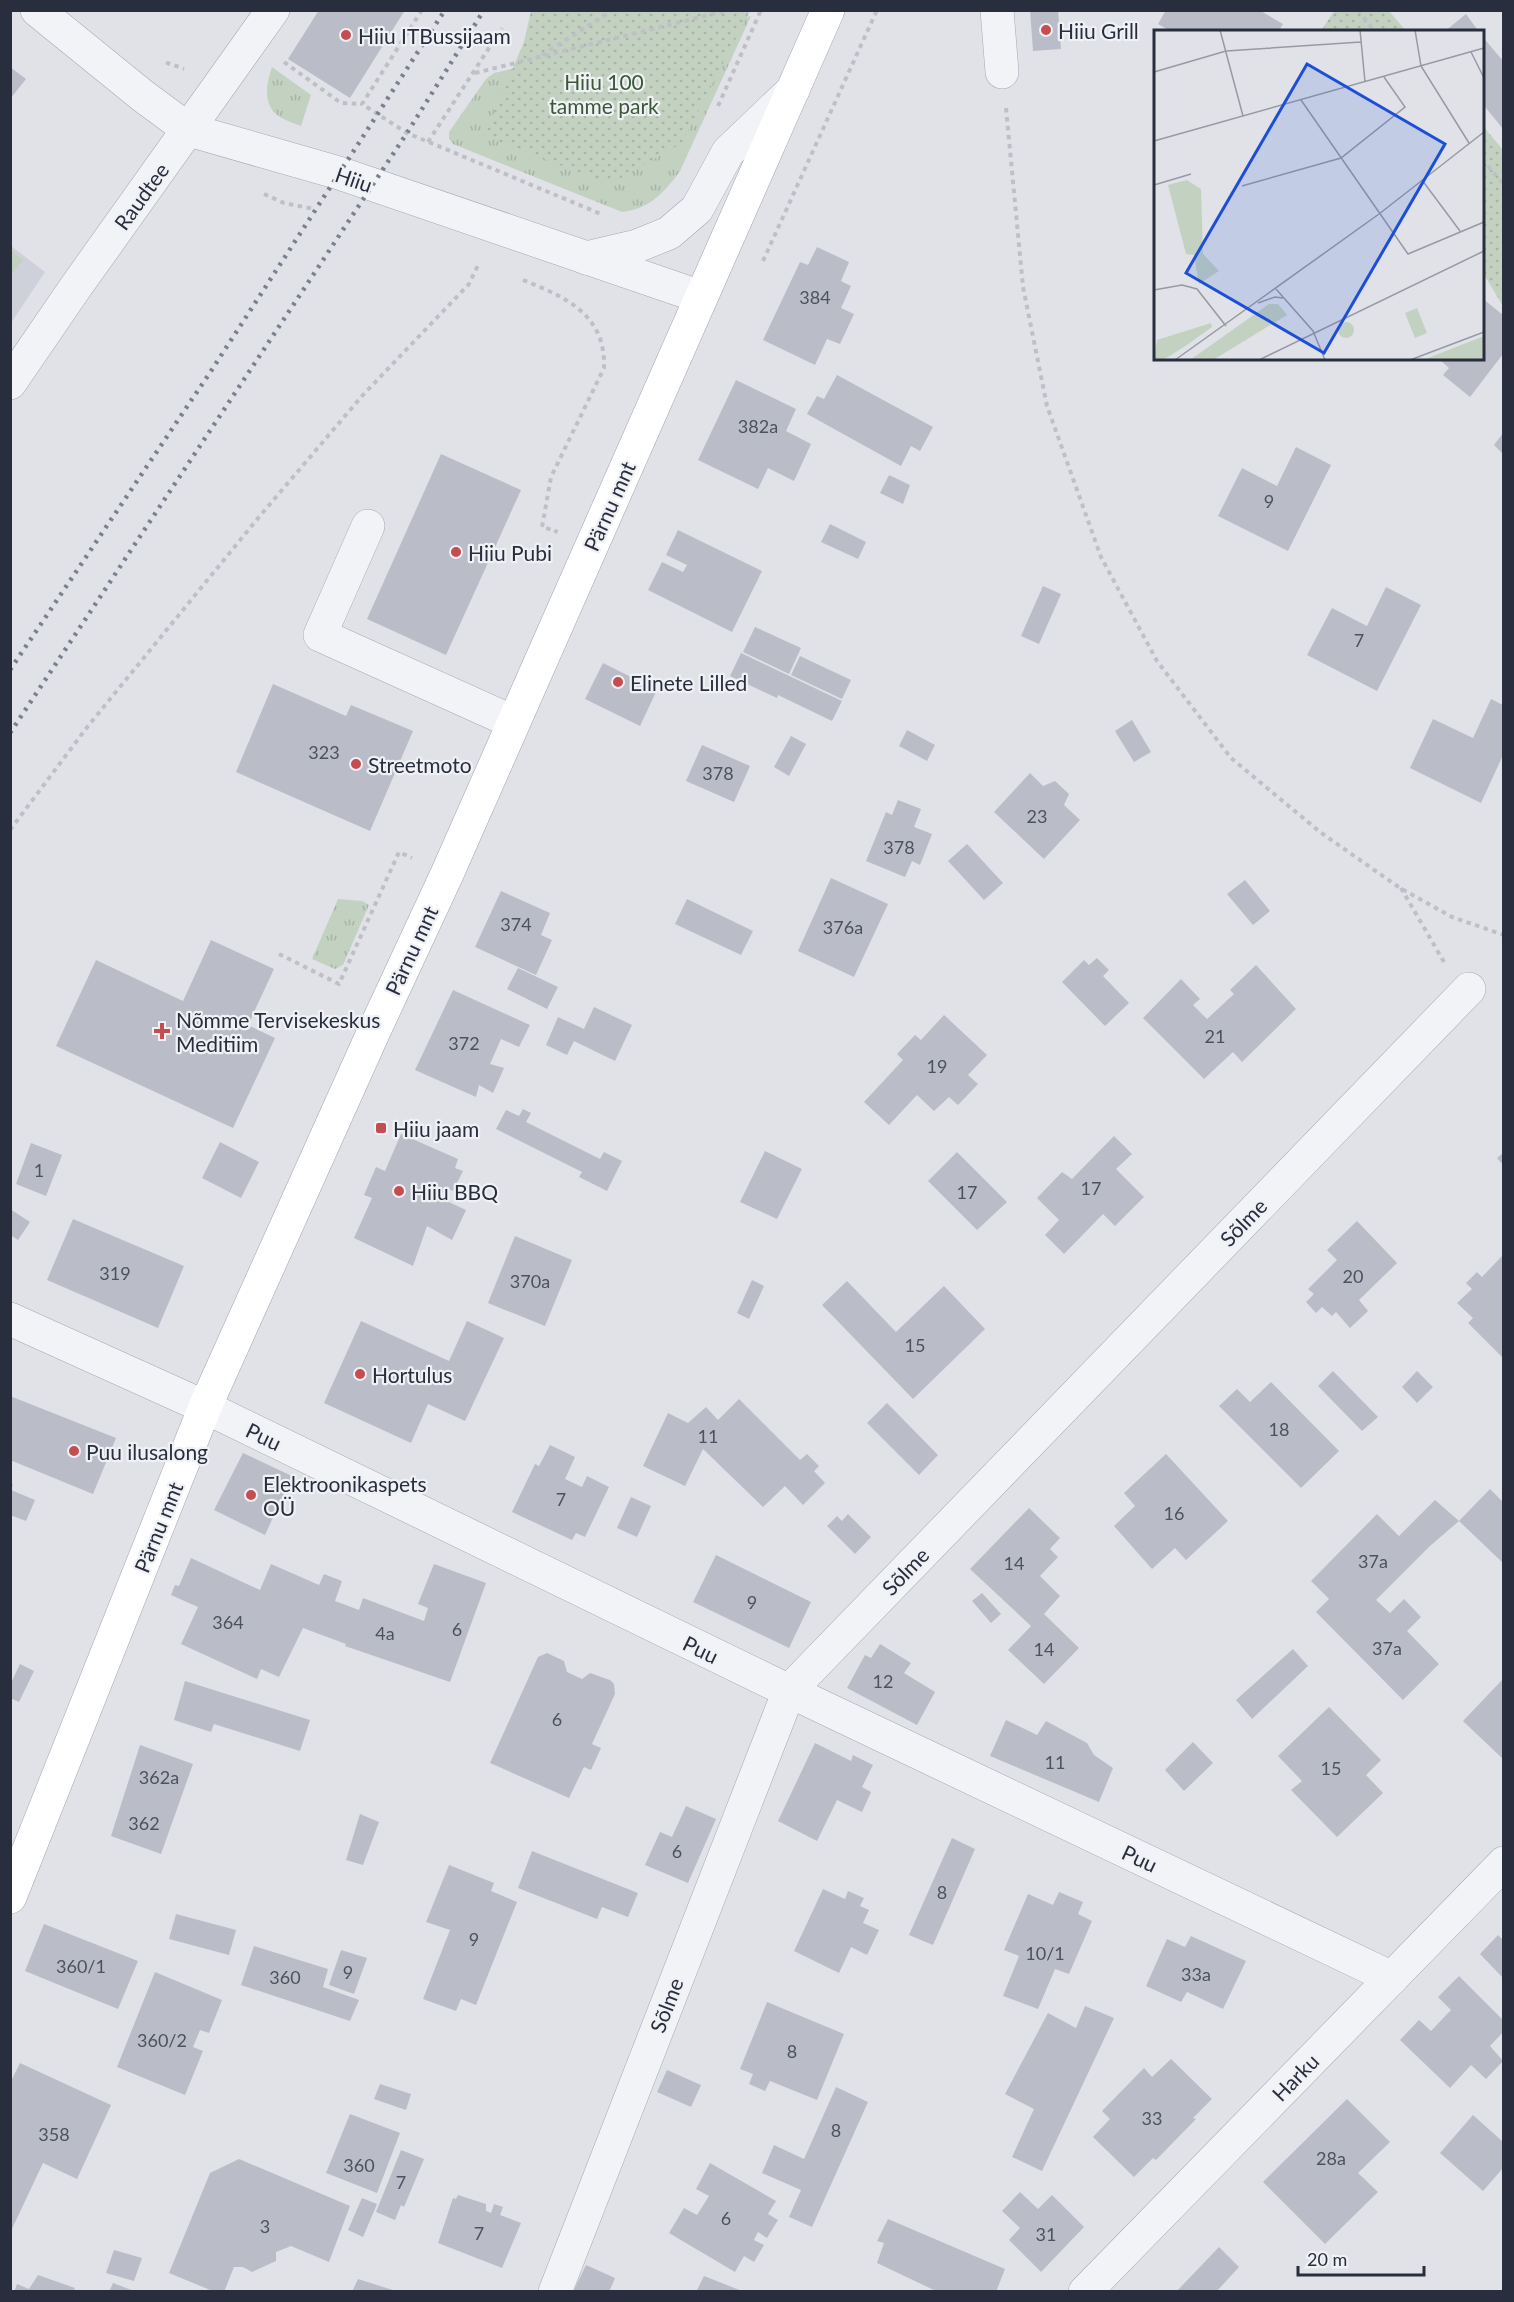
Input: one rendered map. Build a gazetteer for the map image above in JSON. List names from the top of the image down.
{
  "streets": {
    "main road": ["Pärnu mnt"],
    "street": [
      "Hiiu",
      "Raudtee",
      "Sõlme",
      "Puu",
      "Harku"
    ]
  },
  "crossings": [
    ["Hiiu", "Raudtee"],
    ["Hiiu", "Pärnu mnt"],
    ["Pärnu mnt", "Puu"],
    ["Sõlme", "Puu"],
    ["Puu", "Harku"]
  ],
  "parks": ["Hiiu 100 tamme park"],
  "places": {
    "other": [
      "Hiiu Grill",
      "Hiiu ITBussijaam",
      "Hiiu Pubi",
      "Elinete Lilled",
      "Streetmoto",
      "Hiiu BBQ",
      "Hortulus",
      "Puu ilusalong",
      "Elektroonikaspets OÜ"
    ],
    "health": ["Nõmme Tervisekeskus Meditiim"],
    "transit": ["Hiiu jaam"]
  },
  "house_numbers": [
    "384",
    "382a",
    "9",
    "7",
    "323",
    "378",
    "23",
    "378",
    "374",
    "376a",
    "21",
    "372",
    "19",
    "1",
    "17",
    "17",
    "319",
    "20",
    "370a",
    "15",
    "18",
    "11",
    "7",
    "16",
    "37a",
    "14",
    "9",
    "364",
    "6",
    "4a",
    "37a",
    "14",
    "12",
    "6",
    "11",
    "15",
    "362a",
    "362",
    "6",
    "8",
    "9",
    "10/1",
    "360/1",
    "9",
    "33a",
    "360",
    "360/2",
    "8",
    "33",
    "8",
    "358",
    "28a",
    "360",
    "7",
    "6",
    "3",
    "7",
    "31"
  ],
  "scale_bar": "20 m"
}
